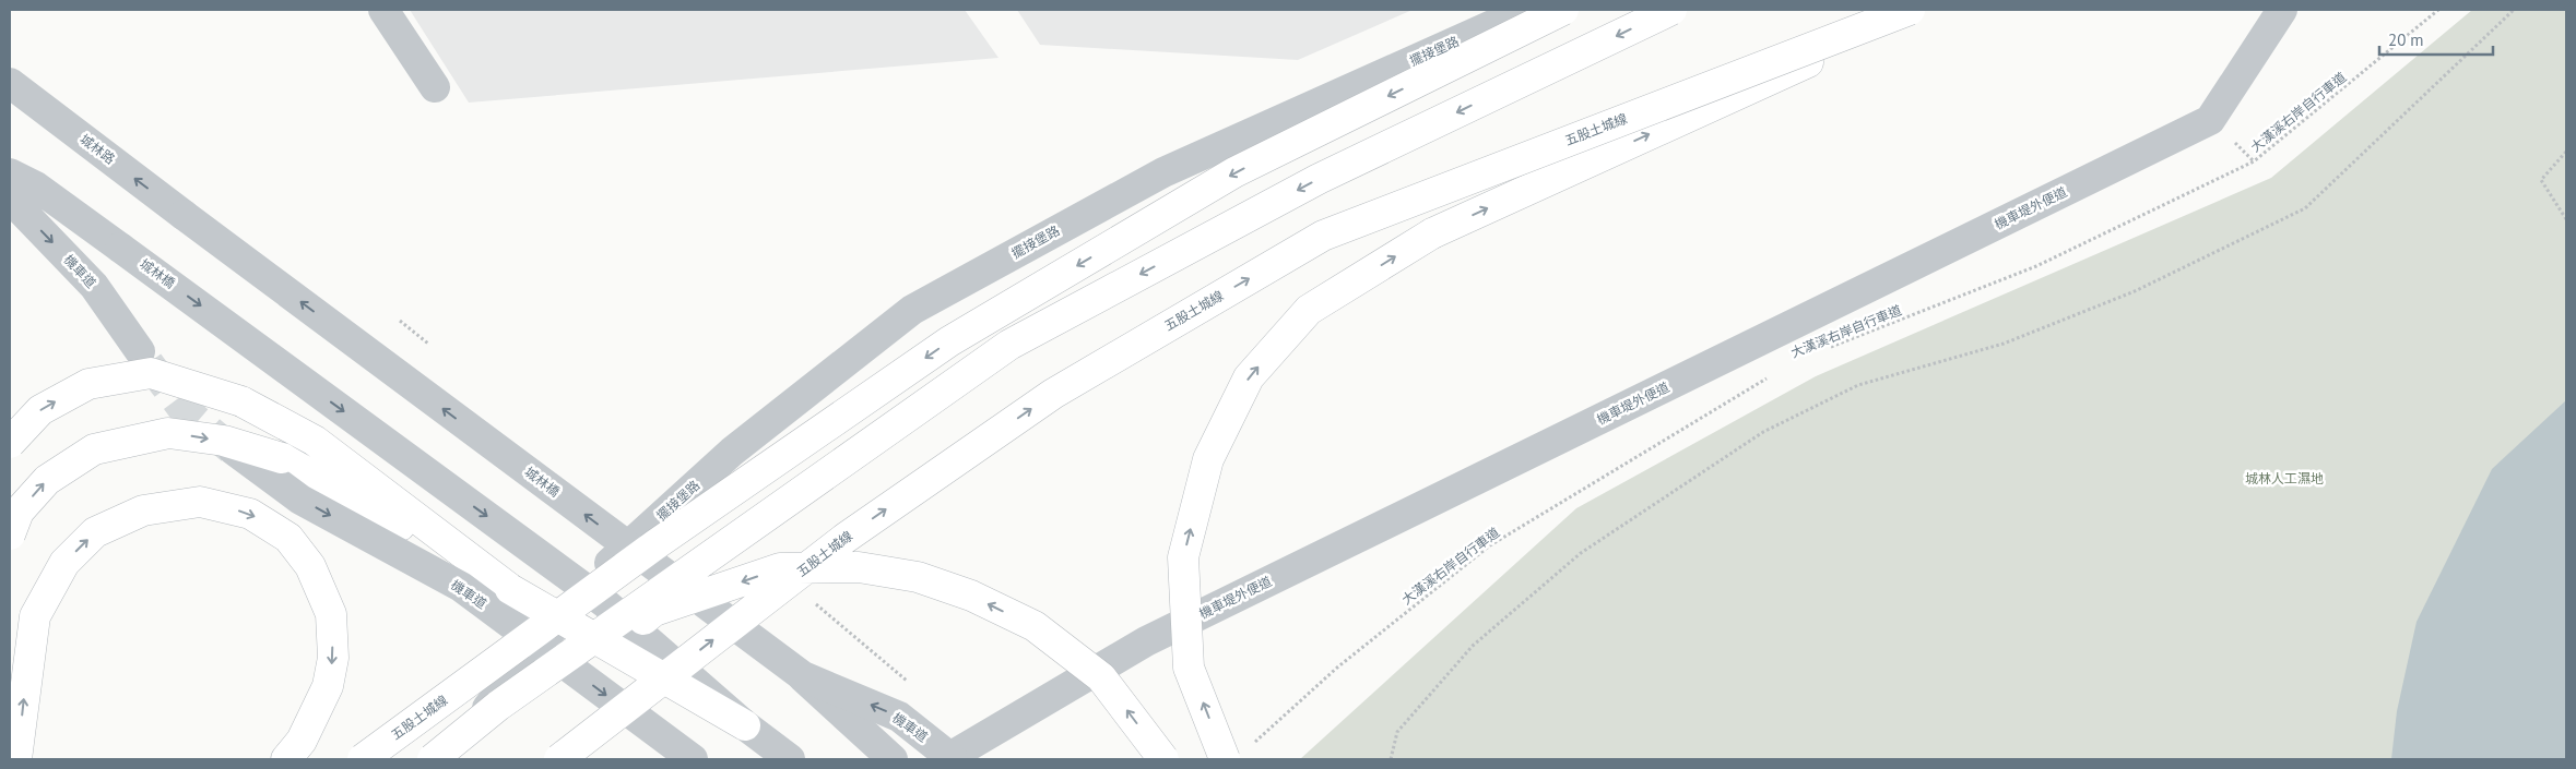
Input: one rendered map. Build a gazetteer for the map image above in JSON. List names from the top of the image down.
{
  "streets": {
    "highway": ["五股土城線"],
    "street": [
      "擺接堡路",
      "城林路",
      "機車堤外便道",
      "機車道",
      "城林橋"
    ],
    "path": ["大漢溪右岸自行車道"]
  },
  "crossings": [
    ["城林路", "城林橋"],
    ["機車道", "城林橋"]
  ],
  "one_way": ["城林路"],
  "parks": ["城林人工濕地"],
  "scale_bar": "20 m"
}
